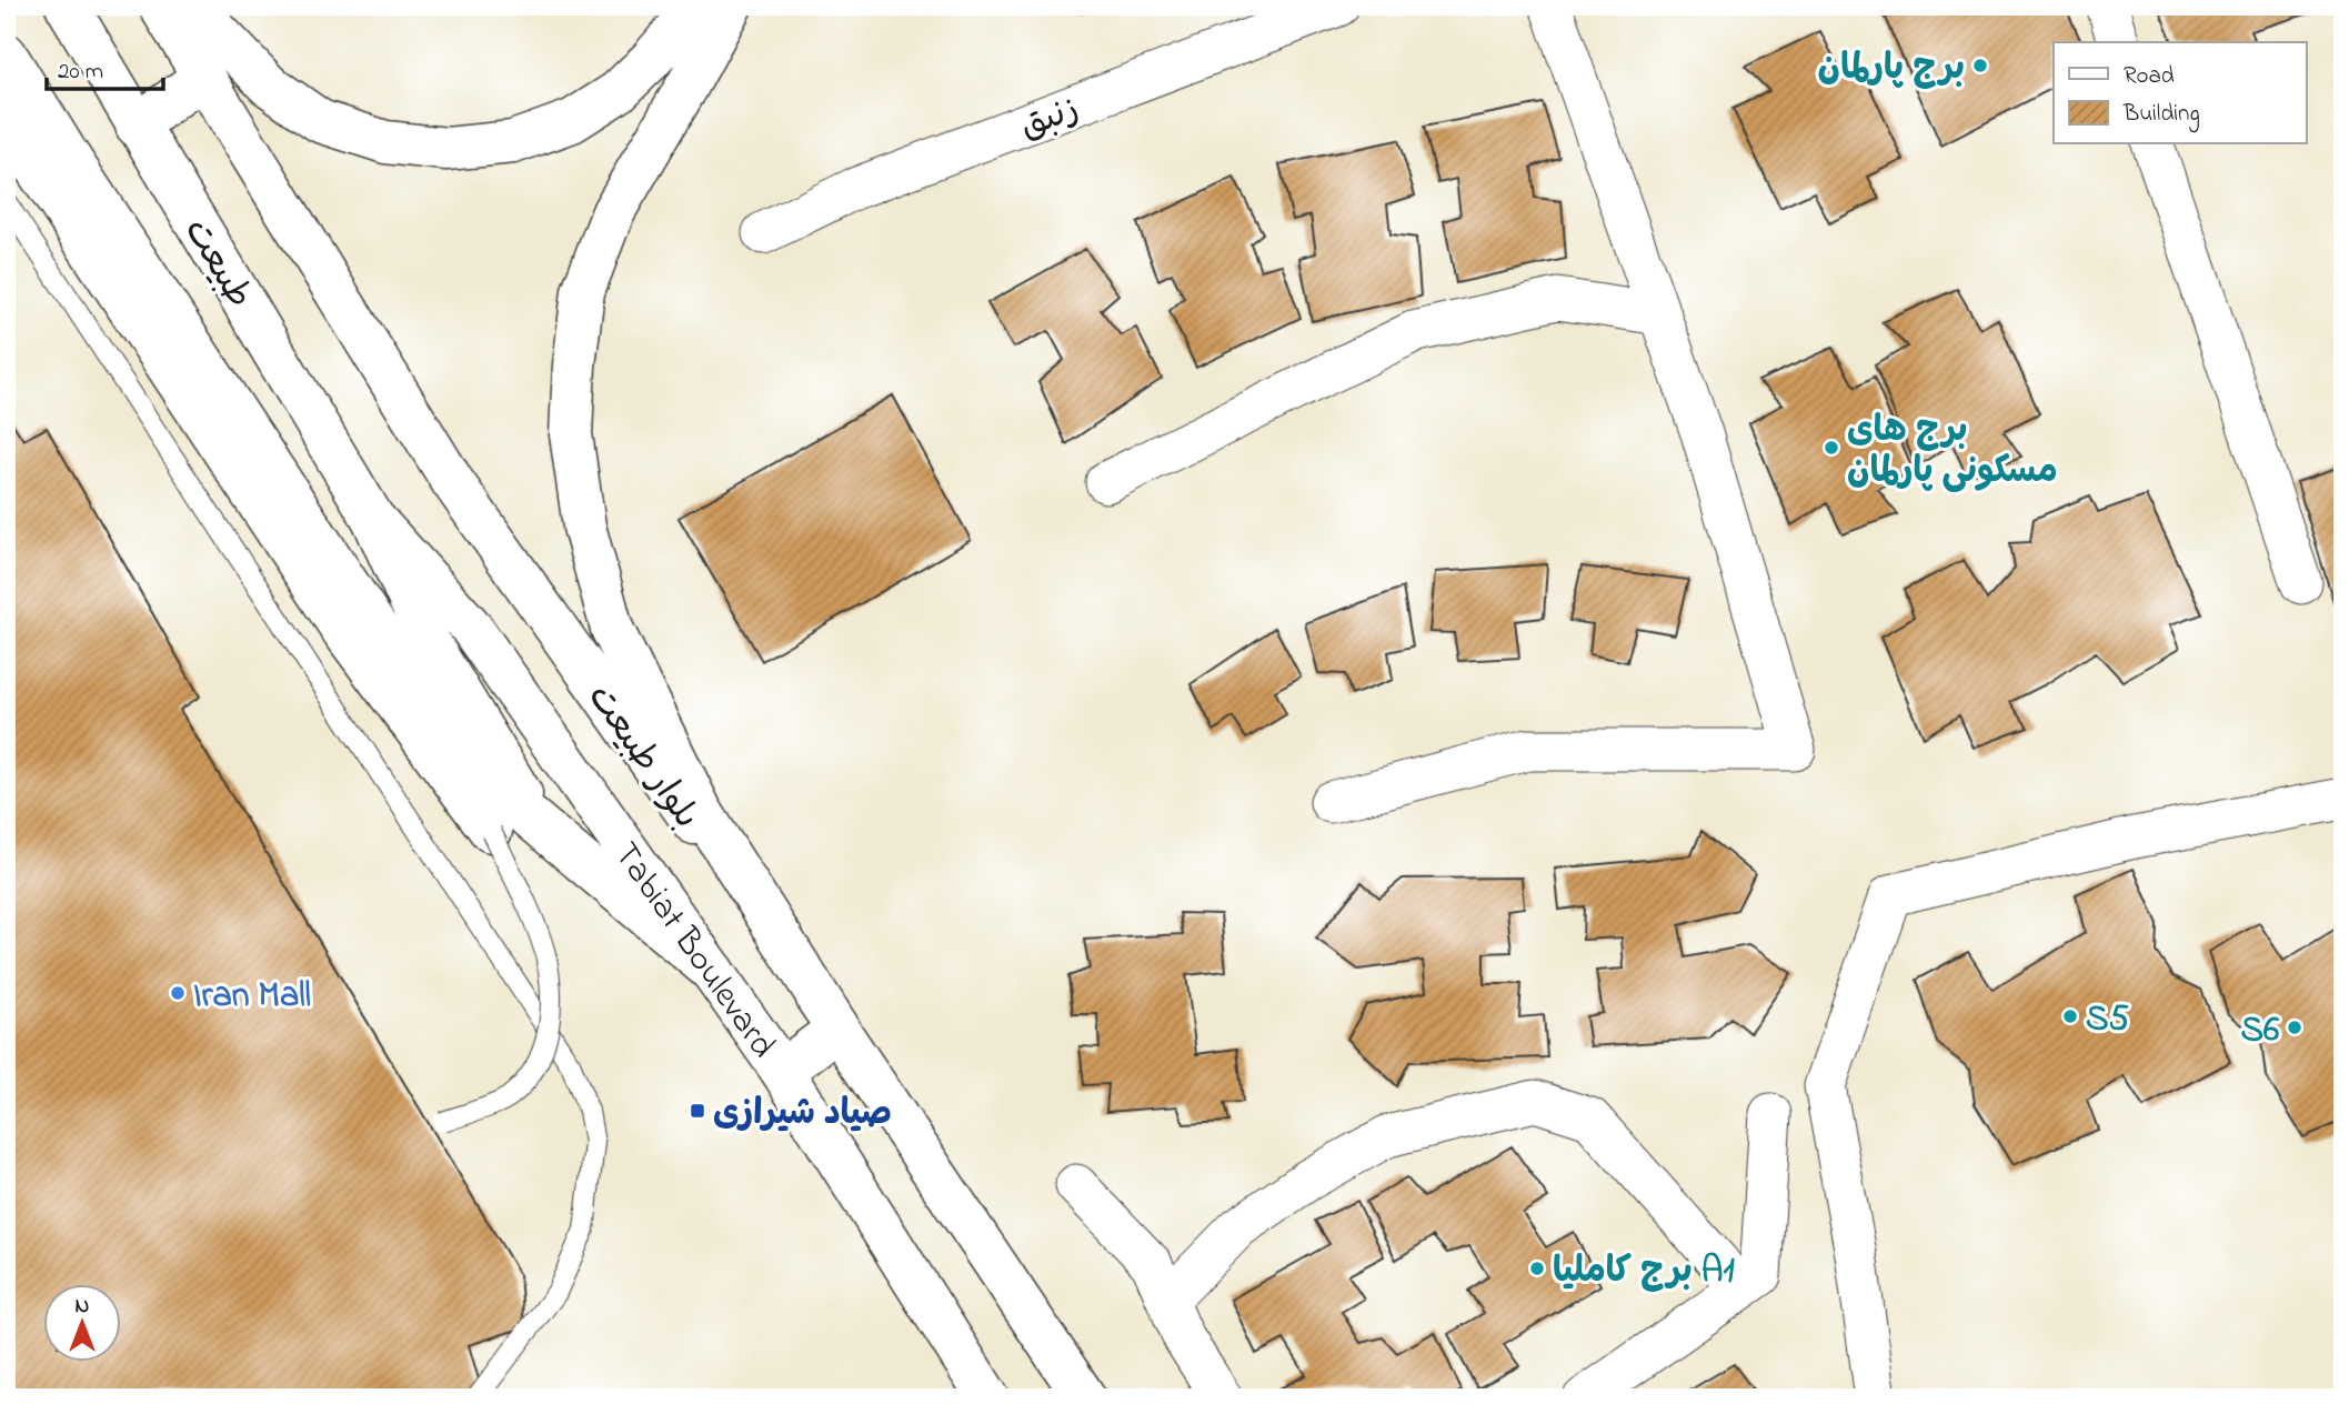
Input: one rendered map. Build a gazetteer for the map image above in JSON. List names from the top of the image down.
{
  "streets": {
    "main road": ["طبیعت", "بلوار طبیعت", "Tabiat Boulevard"],
    "street": ["زنبق"]
  },
  "crossings": [
    ["طبیعت", "Tabiat Boulevard"]
  ],
  "places": {
    "other": [
      "برج پارلمان",
      "برج های مسکونی پارلمان",
      "Iran Mall",
      "S5",
      "S6",
      "برج کاملیا A1"
    ],
    "transit": ["صیاد شیرازی"]
  },
  "legend": ["Road", "Building"],
  "scale_bar": "20 m",
  "north": "top"
}
